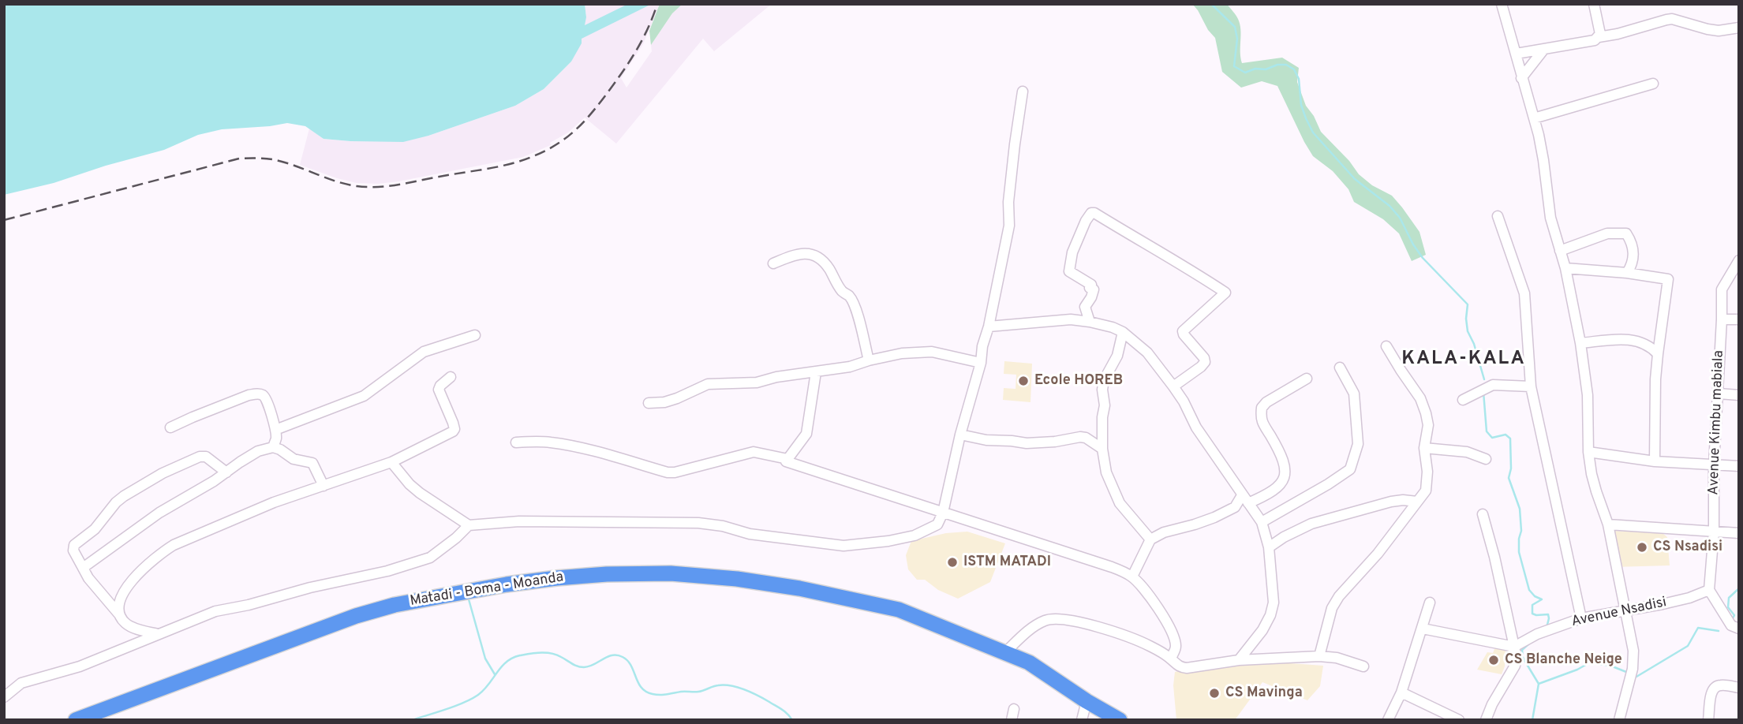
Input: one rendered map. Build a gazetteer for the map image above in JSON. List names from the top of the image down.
{
  "streets": {
    "highway": ["Matadi - Boma - Moanda"],
    "street": ["Avenue Kimbu mabiala", "Avenue Nsadisi"]
  },
  "crossings": [
    ["Avenue Kimbu mabiala", "Avenue Nsadisi"]
  ],
  "districts": ["KALA-KALA"],
  "places": [
    "Ecole HOREB",
    "CS Nsadisi",
    "ISTM MATADI",
    "CS Blanche Neige",
    "CS Mavinga"
  ]
}
